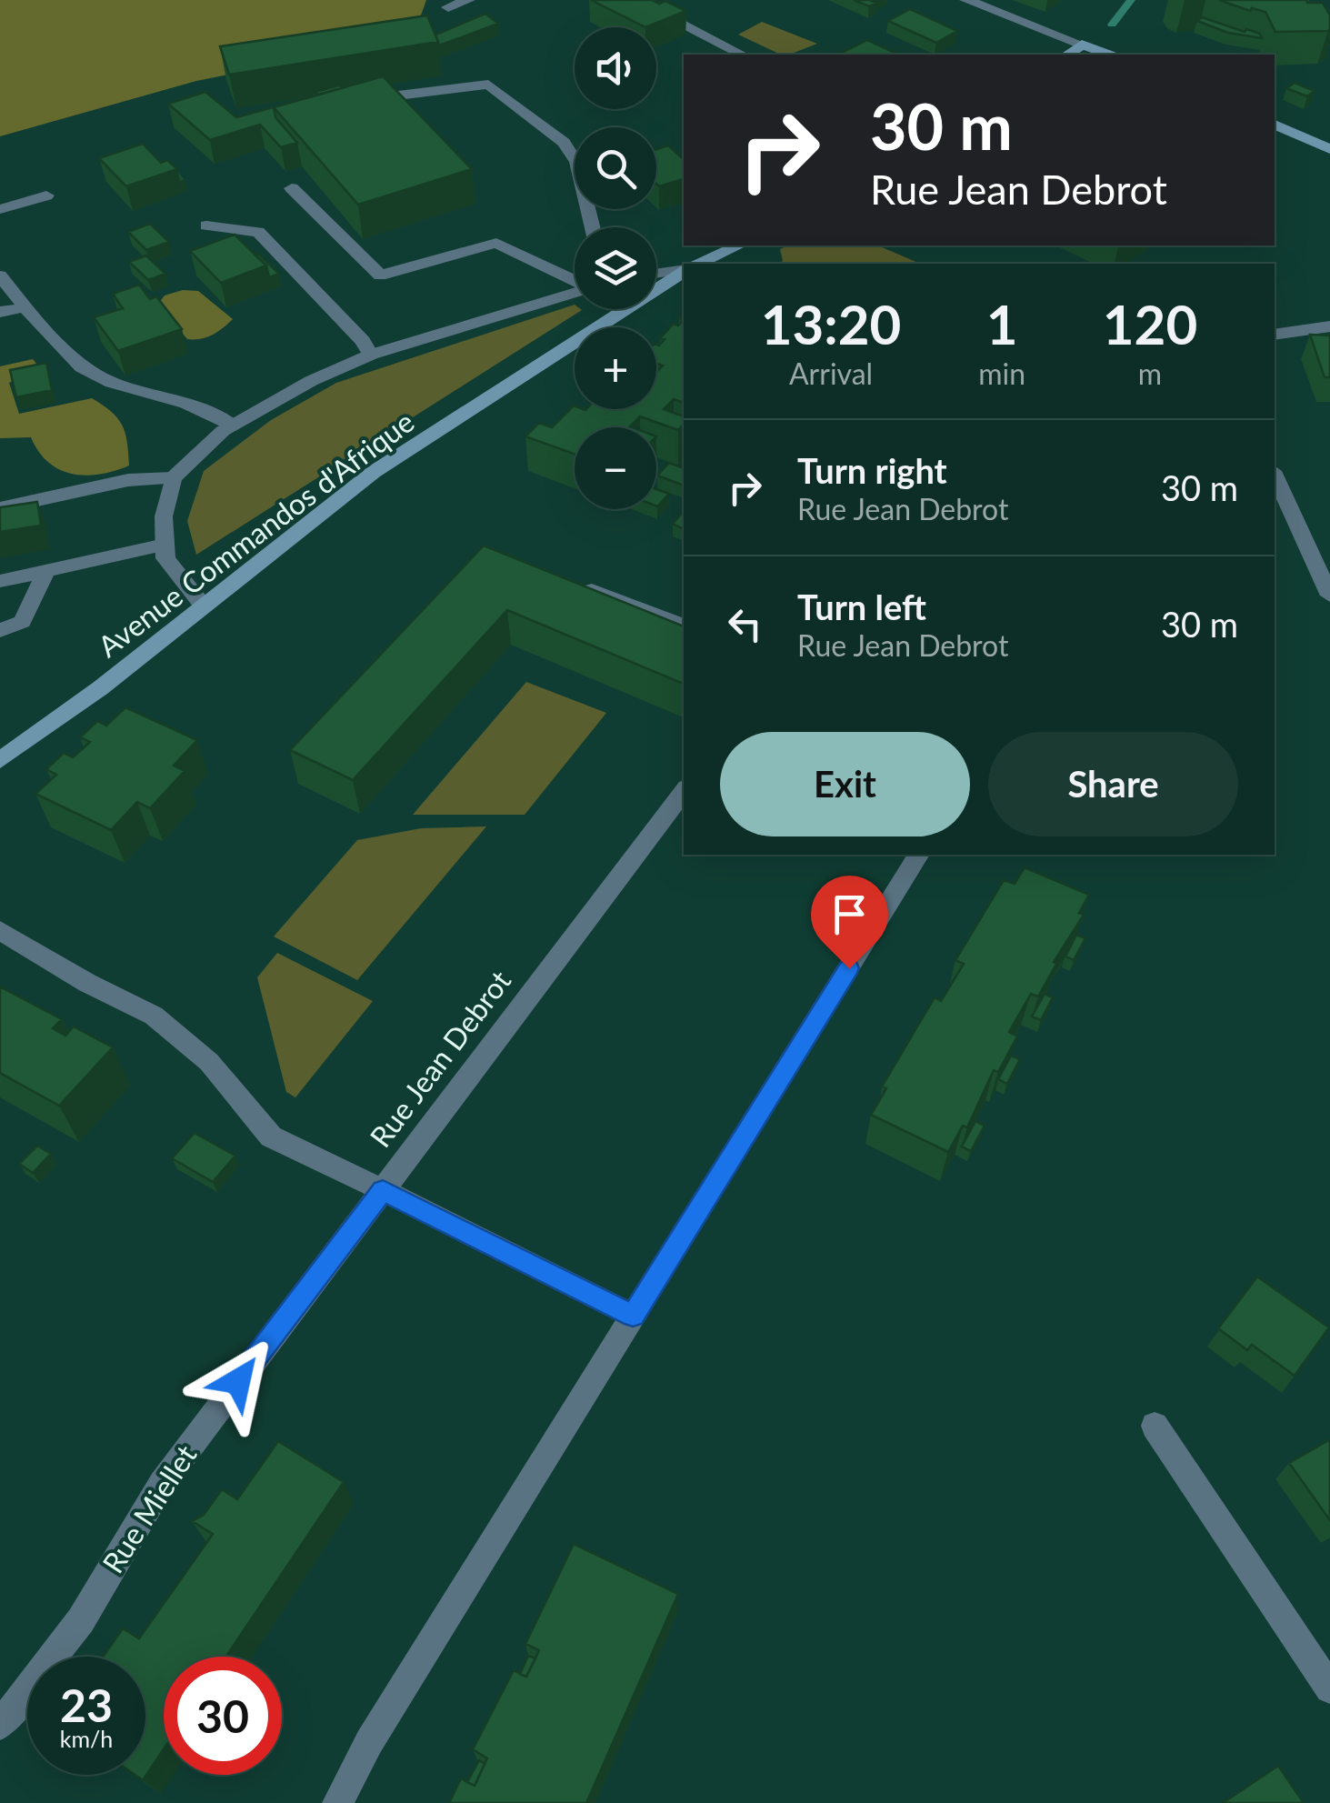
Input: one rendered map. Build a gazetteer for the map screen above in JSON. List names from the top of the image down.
{
  "streets": {
    "main road": ["Avenue Commandos d'Afrique"],
    "street": ["Rue Jean Debrot", "Rue Miellet"]
  },
  "crossings": [
    ["Rue Jean Debrot", "Rue Miellet"]
  ],
  "page": {
    "map_buttons": ["+", "−"],
    "turn": ["30 m", "Rue Jean Debrot"],
    "eta": [
      "13:20",
      "Arrival",
      "1",
      "min",
      "120",
      "m"
    ],
    "list": [
      {
        "name": "Turn right",
        "note": "Rue Jean Debrot",
        "value": "30 m"
      },
      {
        "name": "Turn left",
        "note": "Rue Jean Debrot",
        "value": "30 m"
      }
    ],
    "buttons": ["Exit", "Share"],
    "speed": "23 km/h",
    "limit": "30"
  }
}
